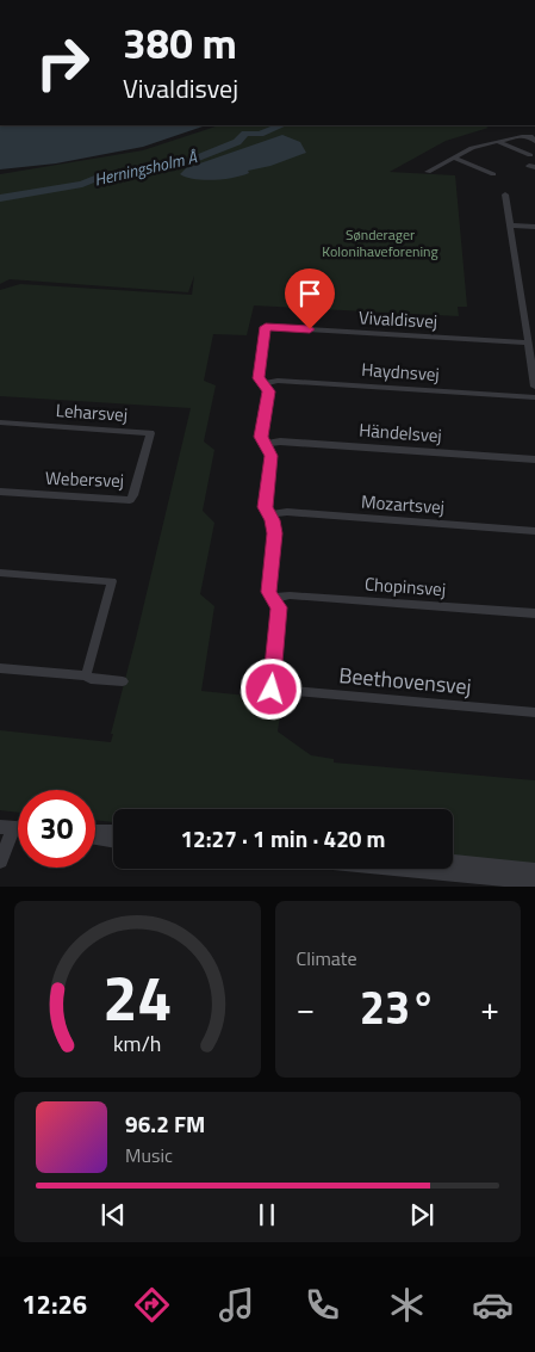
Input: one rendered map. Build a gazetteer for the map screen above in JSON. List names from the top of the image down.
{
  "streets": {
    "street": [
      "Vivaldisvej",
      "Haydnsvej",
      "Leharsvej",
      "Händelsvej",
      "Webersvej",
      "Mozartsvej",
      "Chopinsvej",
      "Beethovensvej"
    ]
  },
  "crossings": [
    ["Vivaldisvej", "Haydnsvej"],
    ["Leharsvej", "Webersvej"],
    ["Chopinsvej", "Beethovensvej"]
  ],
  "water": ["Herningsholm Å"],
  "parks": ["Sønderager Kolonihaveforening"],
  "page": {
    "turn": ["380 m", "Vivaldisvej"],
    "limit": "30",
    "trip": "12:27 · 1 min · 420 m",
    "tile": "Climate",
    "heat": ["−", "23°", "+"],
    "song": ["96.2 FM", "Music"],
    "tabs": "12:26",
    "gauge": ["24", "km/h"]
  }
}
